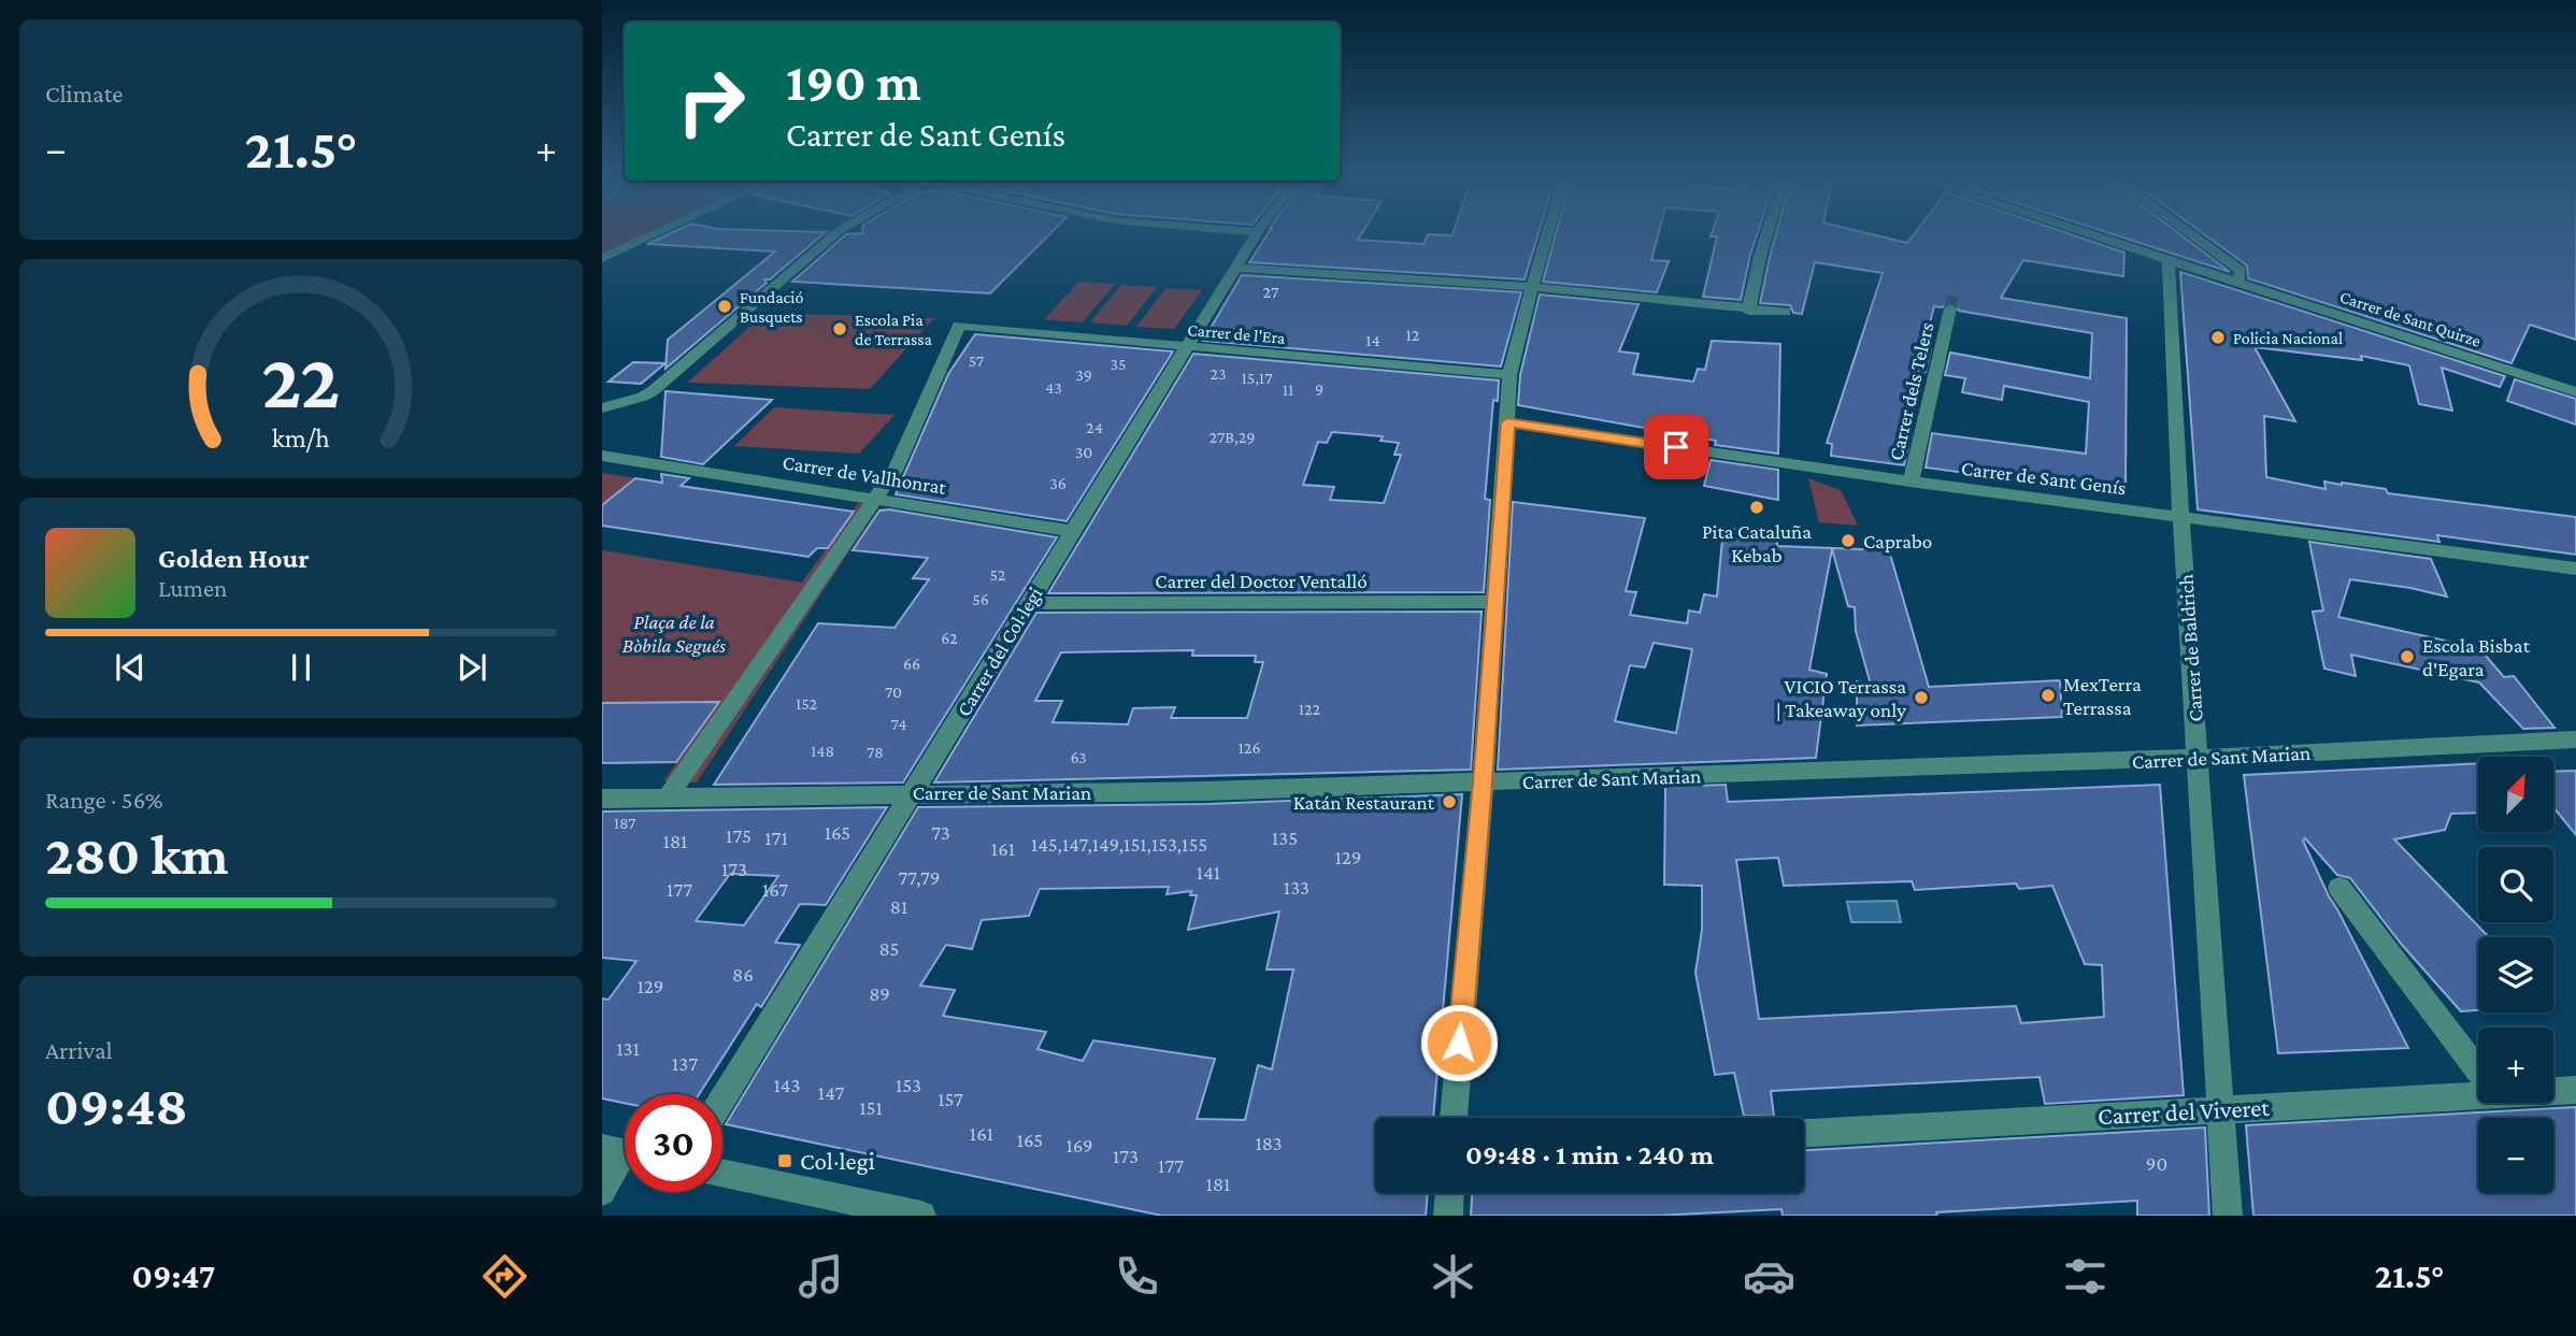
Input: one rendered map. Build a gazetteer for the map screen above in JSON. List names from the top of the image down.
{
  "streets": {
    "street": [
      "Carrer de Sant Quirze",
      "Carrer de l'Era",
      "Carrer dels Telers",
      "Carrer de Vallhonrat",
      "Carrer de Sant Genís",
      "Carrer del Doctor Ventalló",
      "Carrer de Baldrich",
      "Carrer del Col·legi",
      "Carrer de Sant Marian",
      "Carrer del Viveret"
    ]
  },
  "crossings": [
    ["Carrer de Sant Quirze", "Carrer de Baldrich"],
    ["Carrer de l'Era", "Carrer de Vallhonrat"],
    ["Carrer de l'Era", "Carrer del Col·legi"],
    ["Carrer dels Telers", "Carrer de Sant Genís"],
    ["Carrer de Vallhonrat", "Carrer del Col·legi"],
    ["Carrer de Sant Genís", "Carrer de Baldrich"],
    ["Carrer del Doctor Ventalló", "Carrer del Col·legi"],
    ["Carrer de Baldrich", "Carrer de Sant Marian"],
    ["Carrer de Baldrich", "Carrer del Viveret"],
    ["Carrer del Col·legi", "Carrer de Sant Marian"]
  ],
  "parks": ["Plaça de la Bòbila Segués"],
  "places": {
    "other": [
      "Fundació Busquets",
      "Escola Pia de Terrassa",
      "Policia Nacional",
      "Pita Cataluña Kebab",
      "Caprabo",
      "Escola Bisbat d'Egara",
      "MexTerra Terrassa",
      "VICIO Terrassa | Takeaway only",
      "Katán Restaurant"
    ],
    "transit": ["Col·legi"]
  },
  "house_numbers": [
    "27",
    "12",
    "14",
    "57",
    "35",
    "23",
    "39",
    "15,17",
    "43",
    "9",
    "11",
    "24",
    "27B,29",
    "30",
    "36",
    "52",
    "56",
    "62",
    "66",
    "70",
    "152",
    "122",
    "74",
    "126",
    "148",
    "78",
    "63",
    "187",
    "165",
    "73",
    "175",
    "171",
    "135",
    "181",
    "145,147,149,151,153,155",
    "161",
    "129",
    "173",
    "141",
    "77,79",
    "133",
    "177",
    "167",
    "81",
    "85",
    "86",
    "129",
    "89",
    "131",
    "137",
    "143",
    "153",
    "147",
    "157",
    "151",
    "161",
    "165",
    "183",
    "169",
    "173",
    "90",
    "177",
    "181"
  ],
  "north": "top right",
  "page": {
    "tile": [
      "Climate",
      ["Range · 56%", "280 km"],
      ["Arrival", "09:48"]
    ],
    "turn": ["190 m", "Carrer de Sant Genís"],
    "heat": ["−", "21.5°", "+"],
    "song": ["Golden Hour", "Lumen"],
    "map_buttons": ["+", "−"],
    "limit": "30",
    "trip": "09:48 · 1 min · 240 m",
    "tabs": ["09:47", "21.5°"],
    "gauge": ["22", "km/h"]
  }
}
